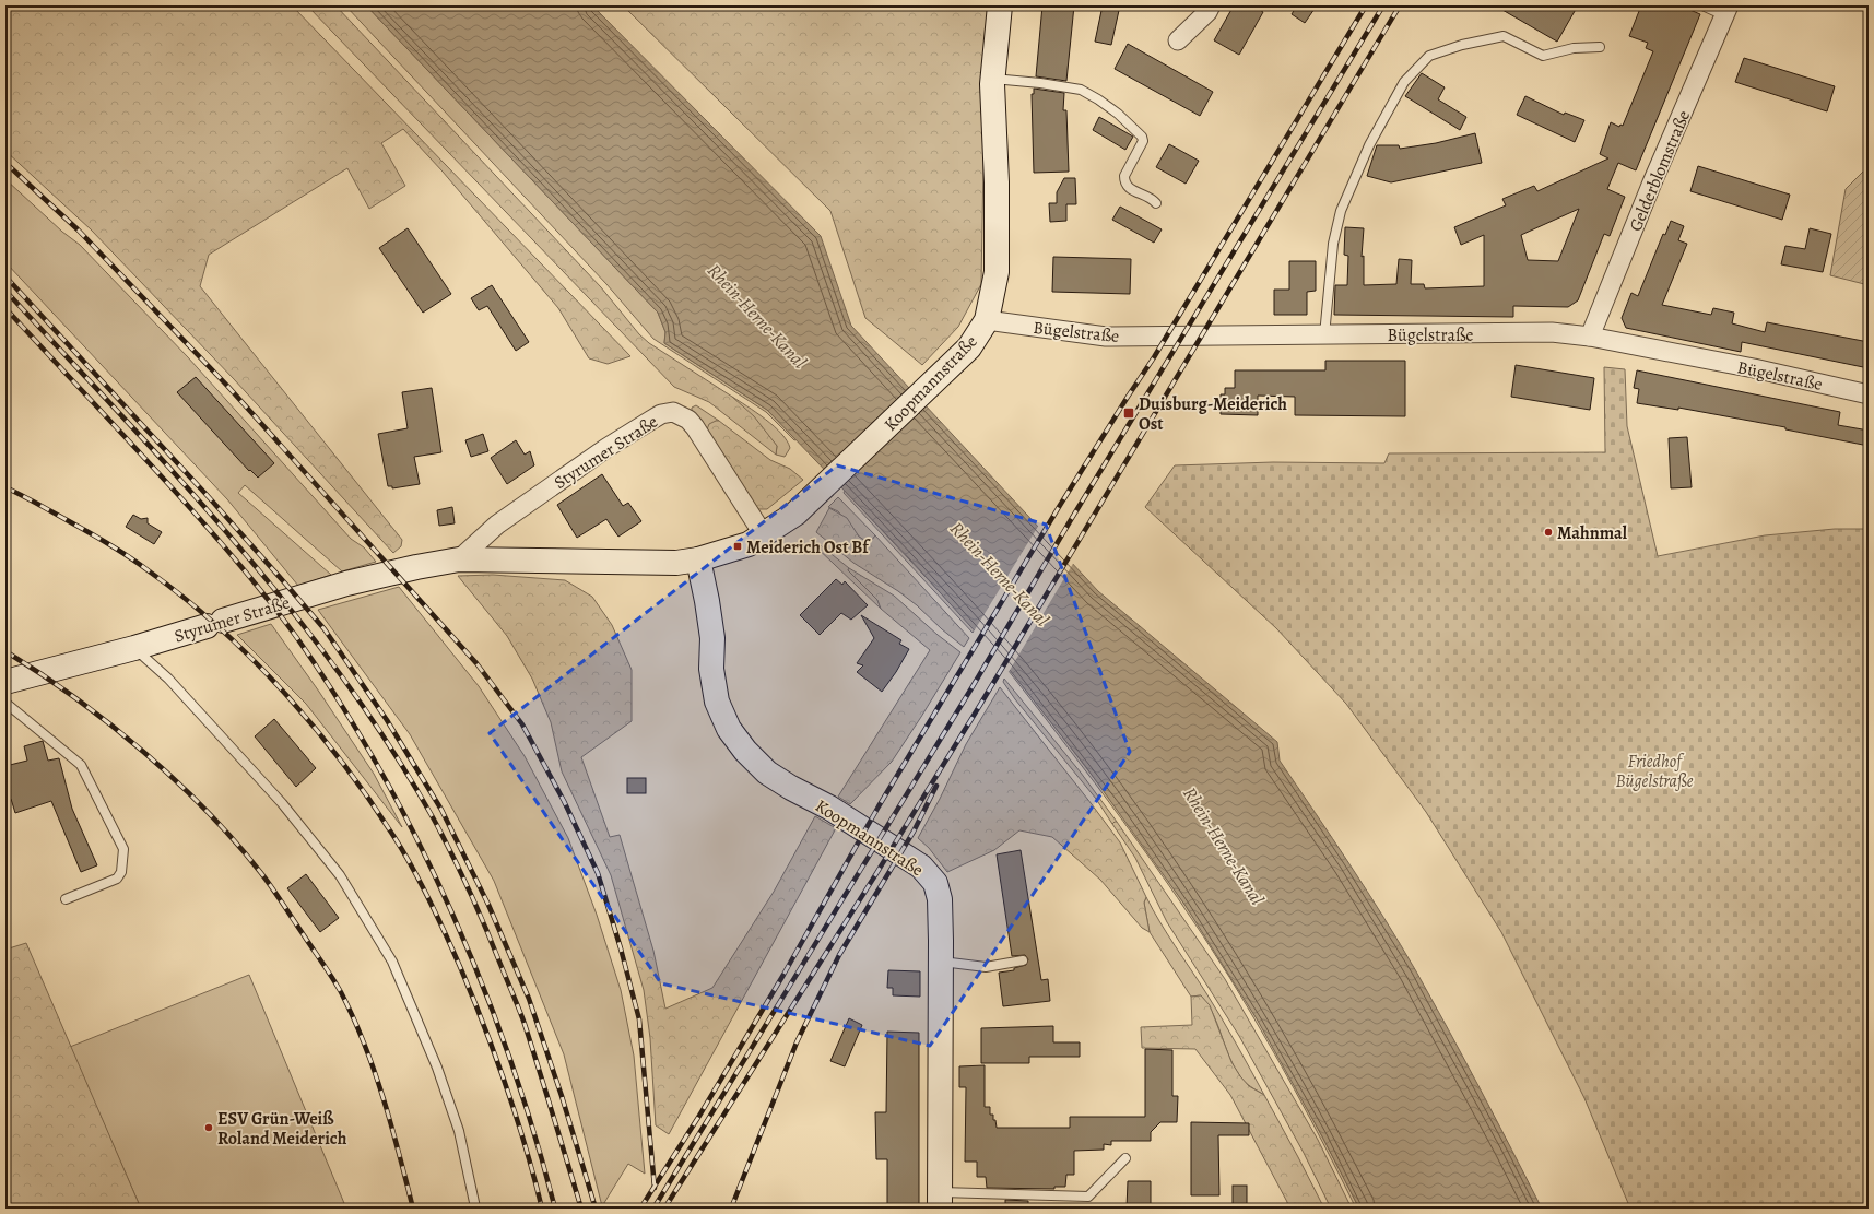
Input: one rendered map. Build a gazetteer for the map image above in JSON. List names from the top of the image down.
{
  "streets": {
    "street": [
      "Gelderblomstraße",
      "Bügelstraße",
      "Koopmannstraße",
      "Styrumer Straße"
    ]
  },
  "crossings": [
    ["Gelderblomstraße", "Bügelstraße"],
    ["Bügelstraße", "Koopmannstraße"],
    ["Koopmannstraße", "Styrumer Straße"]
  ],
  "water": ["Rhein-Herne-Kanal"],
  "parks": ["Friedhof Bügelstraße"],
  "places": {
    "transit": ["Duisburg-Meiderich Ost", "Meiderich Ost Bf"],
    "other": ["Mahnmal", "ESV Grün-Weiß Roland Meiderich"]
  }
}
